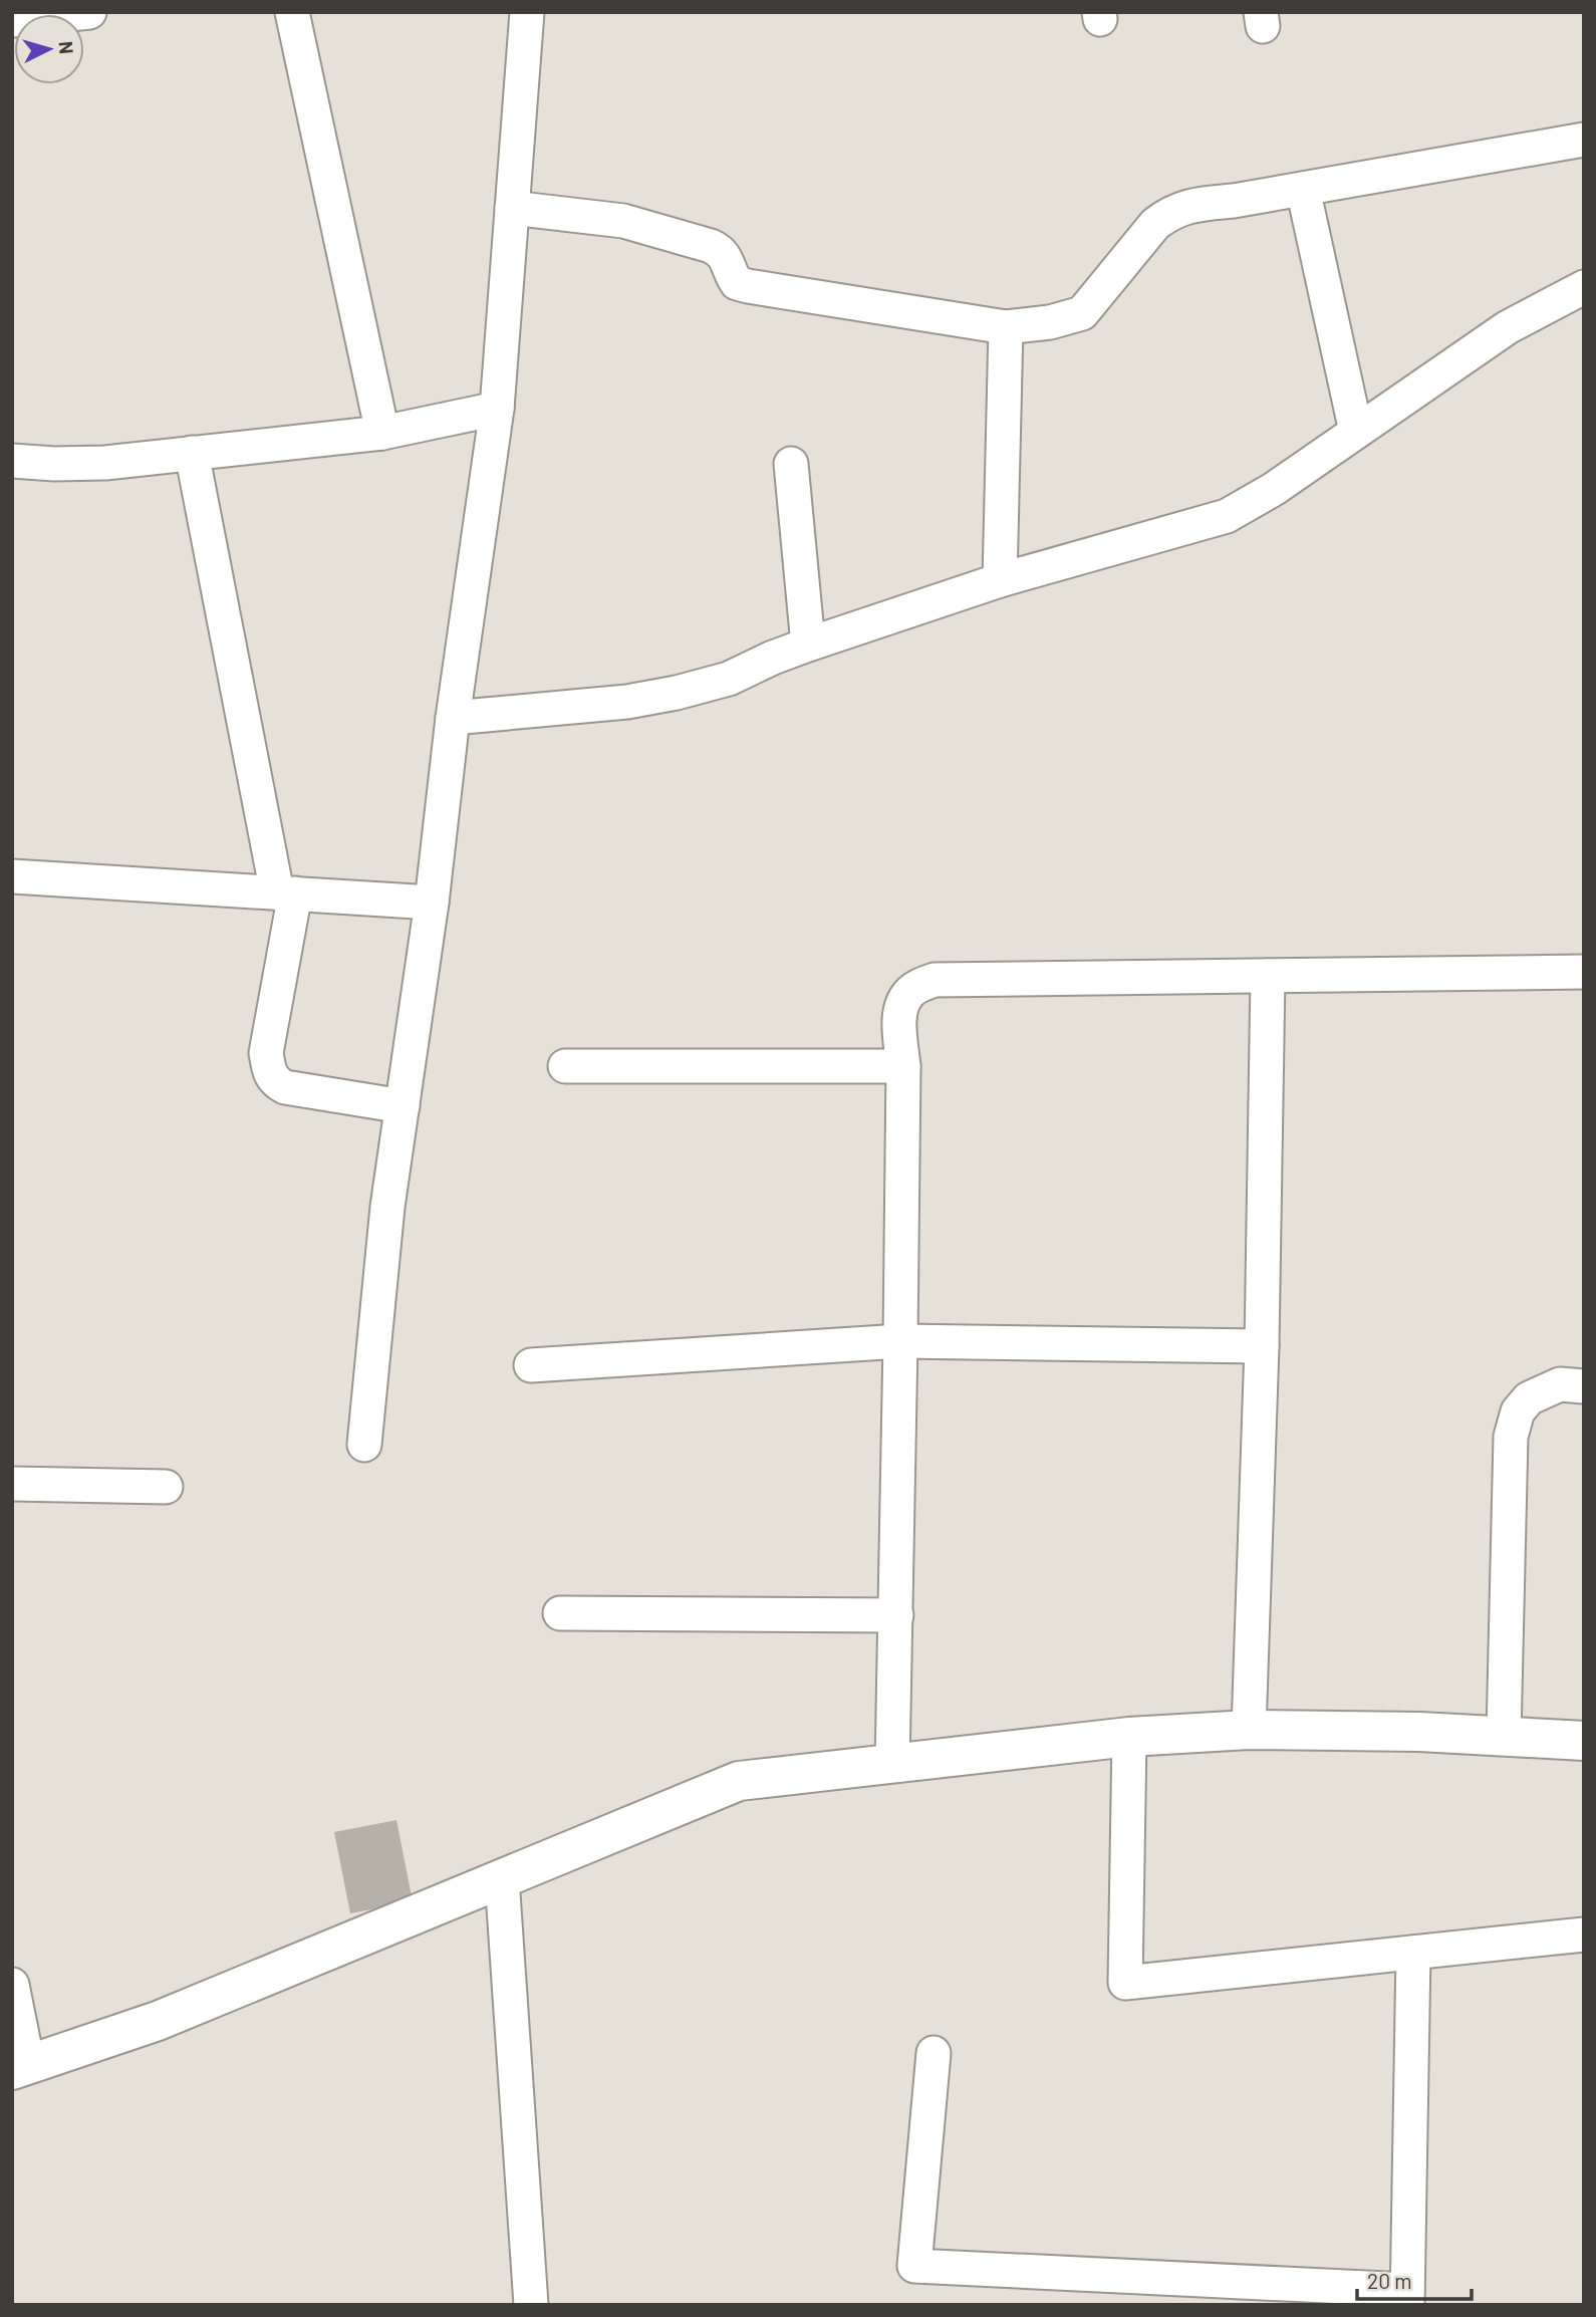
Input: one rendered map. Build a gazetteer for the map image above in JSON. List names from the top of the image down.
{
  "scale_bar": "20 m",
  "north": "right"
}
